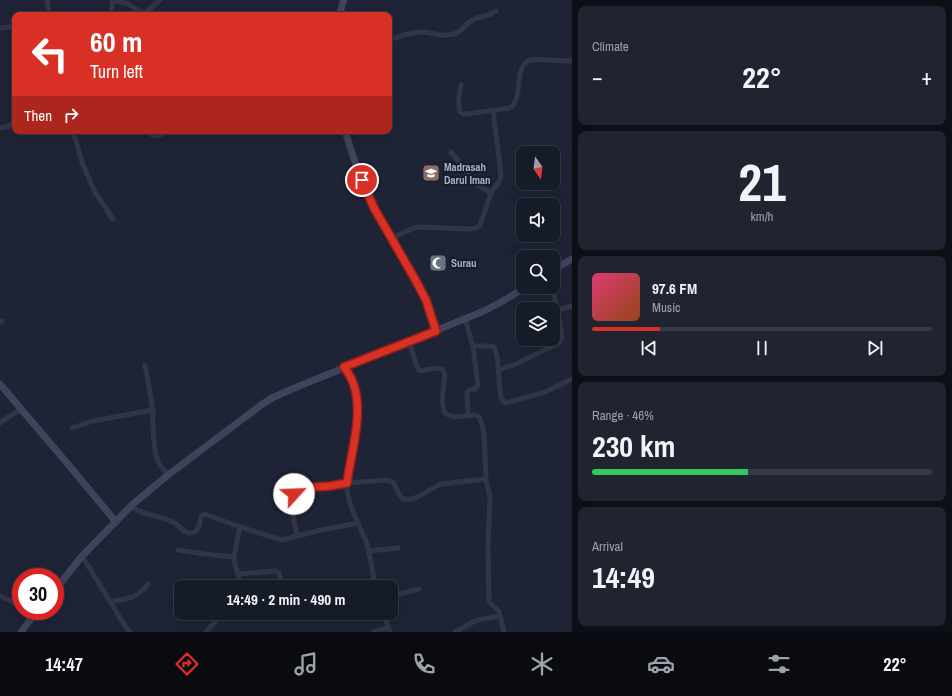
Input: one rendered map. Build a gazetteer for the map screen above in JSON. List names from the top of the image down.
{
  "places": {
    "school or university": ["Madrasah Darul Iman"],
    "mosque": ["Surau"]
  },
  "north": "bottom",
  "page": {
    "tile": [
      "Climate",
      ["21", "km/h"],
      ["Range · 46%", "230 km"],
      ["Arrival", "14:49"]
    ],
    "turn": ["60 m", "Turn left"],
    "heat": ["−", "22°", "+"],
    "then": "Then",
    "song": ["97.6 FM", "Music"],
    "limit": "30",
    "trip": "14:49 · 2 min · 490 m",
    "tabs": ["14:47", "22°"]
  }
}
